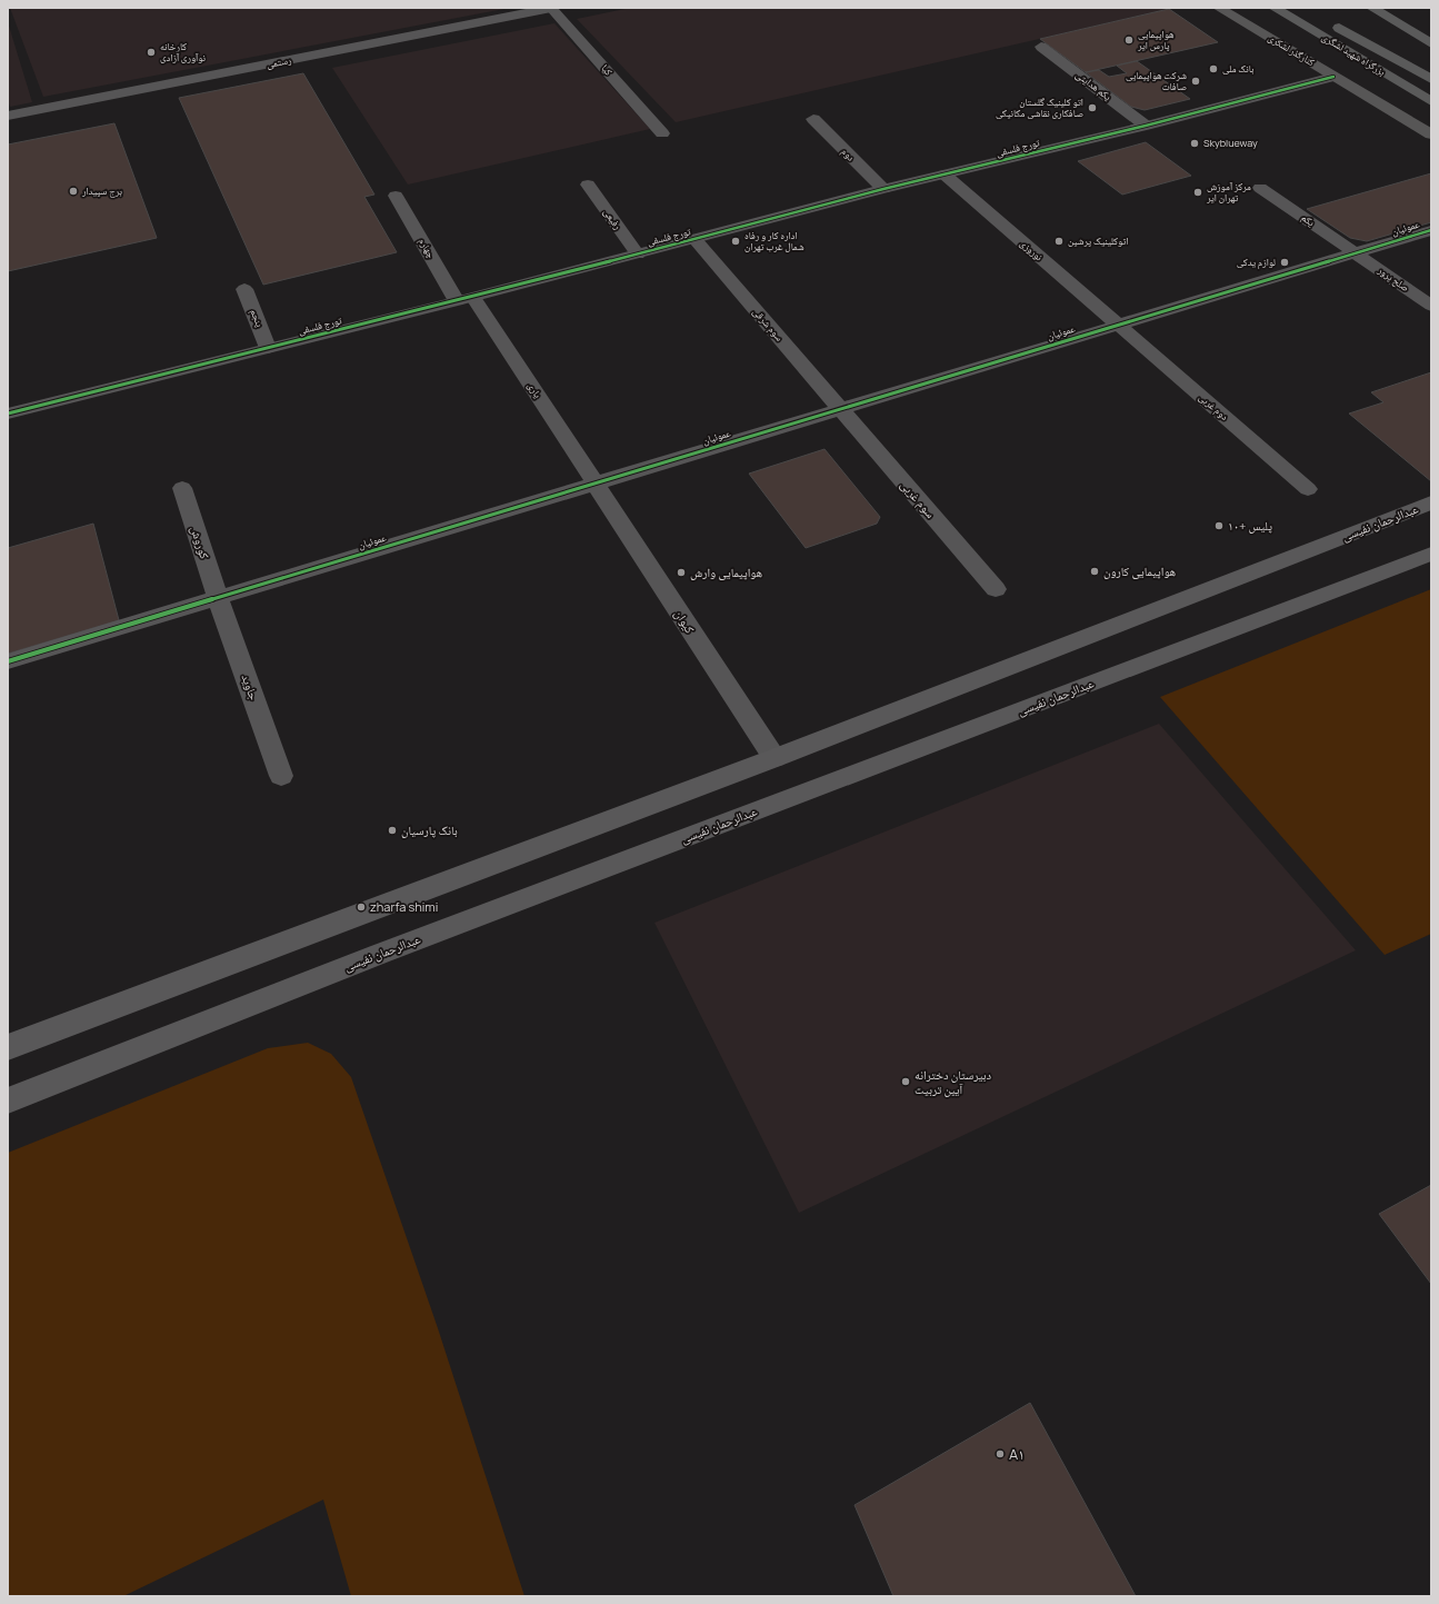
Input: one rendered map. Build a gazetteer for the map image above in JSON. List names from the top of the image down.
{
  "streets": {
    "highway": ["بزرگراه شهید لشگری"],
    "main road": ["کنارگذر لشکری", "عبدالرحمان نفیسی"],
    "street": [
      "رستمی",
      "کیا",
      "یکم هدایتی",
      "تورج فلسفی",
      "دوم",
      "رفیعی",
      "یکم",
      "عموئیان",
      "چهارم",
      "نوروزی",
      "صلح پرور",
      "پنجم",
      "سوم شرقی",
      "یاری",
      "دوم غربی",
      "سوم غربی",
      "کوروش",
      "کیوان",
      "جاوید"
    ]
  },
  "crossings": [
    ["کنارگذر لشکری", "تورج فلسفی"],
    ["رستمی", "کیا"],
    ["یکم هدایتی", "تورج فلسفی"],
    ["تورج فلسفی", "دوم"],
    ["تورج فلسفی", "رفیعی"],
    ["تورج فلسفی", "چهارم"],
    ["تورج فلسفی", "نوروزی"],
    ["تورج فلسفی", "پنجم"],
    ["تورج فلسفی", "سوم شرقی"],
    ["تورج فلسفی", "یاری"],
    ["یکم", "عموئیان"],
    ["یکم", "صلح پرور"],
    ["عموئیان", "نوروزی"],
    ["عموئیان", "صلح پرور"],
    ["عموئیان", "سوم شرقی"],
    ["عموئیان", "یاری"],
    ["عموئیان", "دوم غربی"],
    ["عموئیان", "سوم غربی"],
    ["عموئیان", "کوروش"],
    ["عموئیان", "کیوان"],
    ["عموئیان", "جاوید"],
    ["چهارم", "یاری"],
    ["نوروزی", "دوم غربی"],
    ["سوم شرقی", "سوم غربی"],
    ["یاری", "کیوان"],
    ["عبدالرحمان نفیسی", "کیوان"],
    ["کوروش", "جاوید"]
  ],
  "places": [
    "هواپیمایی پارس ایر",
    "کارخانه نوآوری آزادی",
    "بانک ملی",
    "شرکت هواپیمایی صافات",
    "اتو کلینیک گلستان صافکاری نقاشی مکانیکی",
    "Skyblueway",
    "برج سپیدار",
    "مرکز آموزش تهران ایر",
    "اداره کار و رفاه شمال غرب تهران",
    "اتوکلینیک پرشین",
    "لوازم یدکی",
    "پلیس +۱۰",
    "هواپیمایی کارون",
    "هواپیمایی وارش",
    "بانک پارسیان",
    "zharfa shimi",
    "دبیرستان دخترانه آیین تربیت",
    "A۱"
  ]
}
